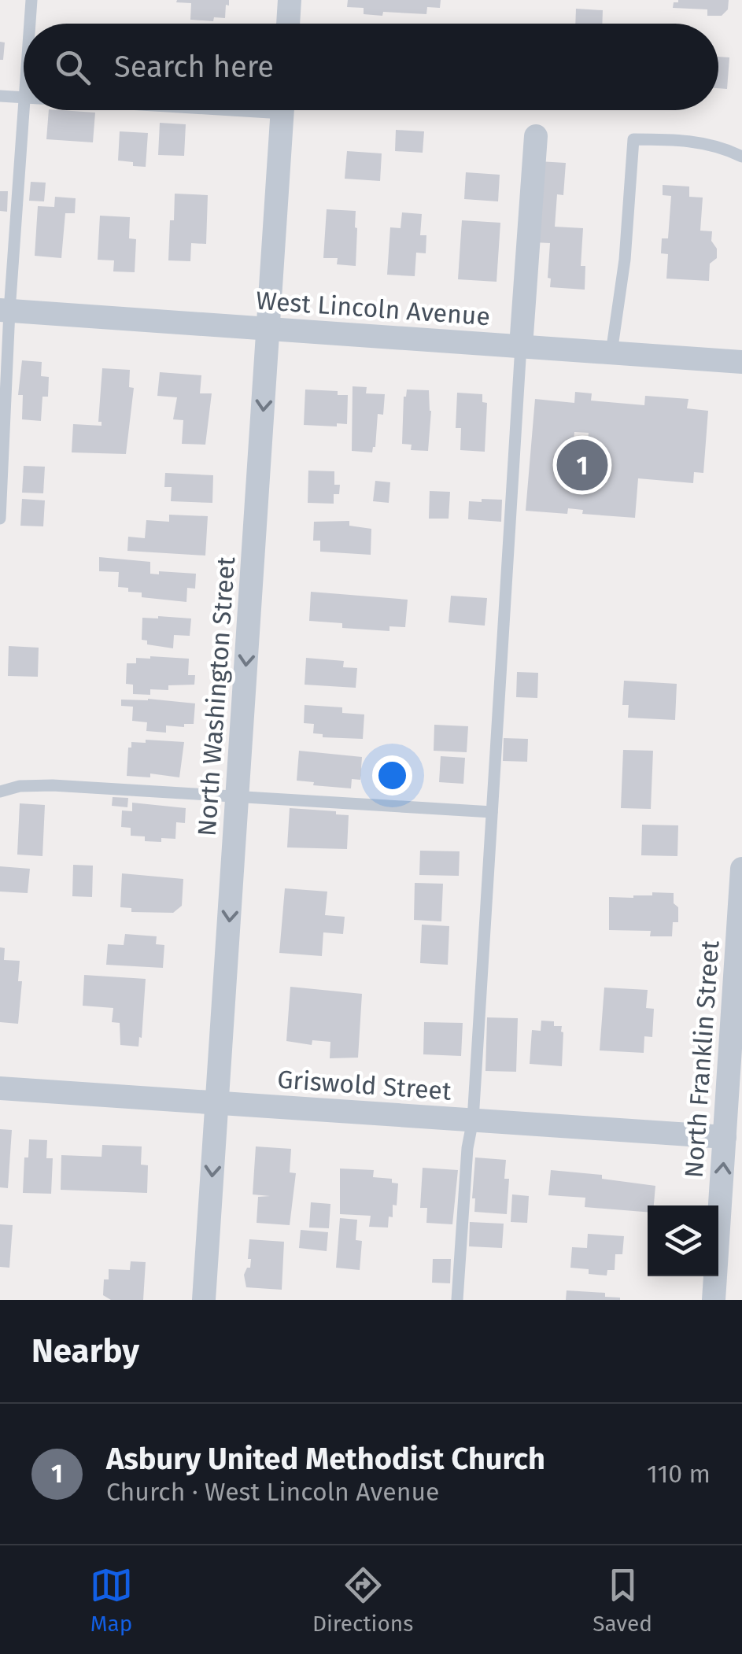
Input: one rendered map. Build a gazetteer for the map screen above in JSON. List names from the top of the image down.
{
  "streets": {
    "street": [
      "West Lincoln Avenue",
      "North Washington Street",
      "North Franklin Street",
      "Griswold Street"
    ]
  },
  "crossings": [
    ["West Lincoln Avenue", "North Washington Street"],
    ["North Washington Street", "Griswold Street"],
    ["North Franklin Street", "Griswold Street"]
  ],
  "one_way": ["North Washington Street", "North Franklin Street"],
  "page": {
    "search": "Search here",
    "pins": "1",
    "heading": "Nearby",
    "list": [
      {
        "mark": "1",
        "name": "Asbury United Methodist Church",
        "note": "Church · West Lincoln Avenue",
        "value": "110 m"
      }
    ],
    "nav": ["Map", "Directions", "Saved"]
  }
}
